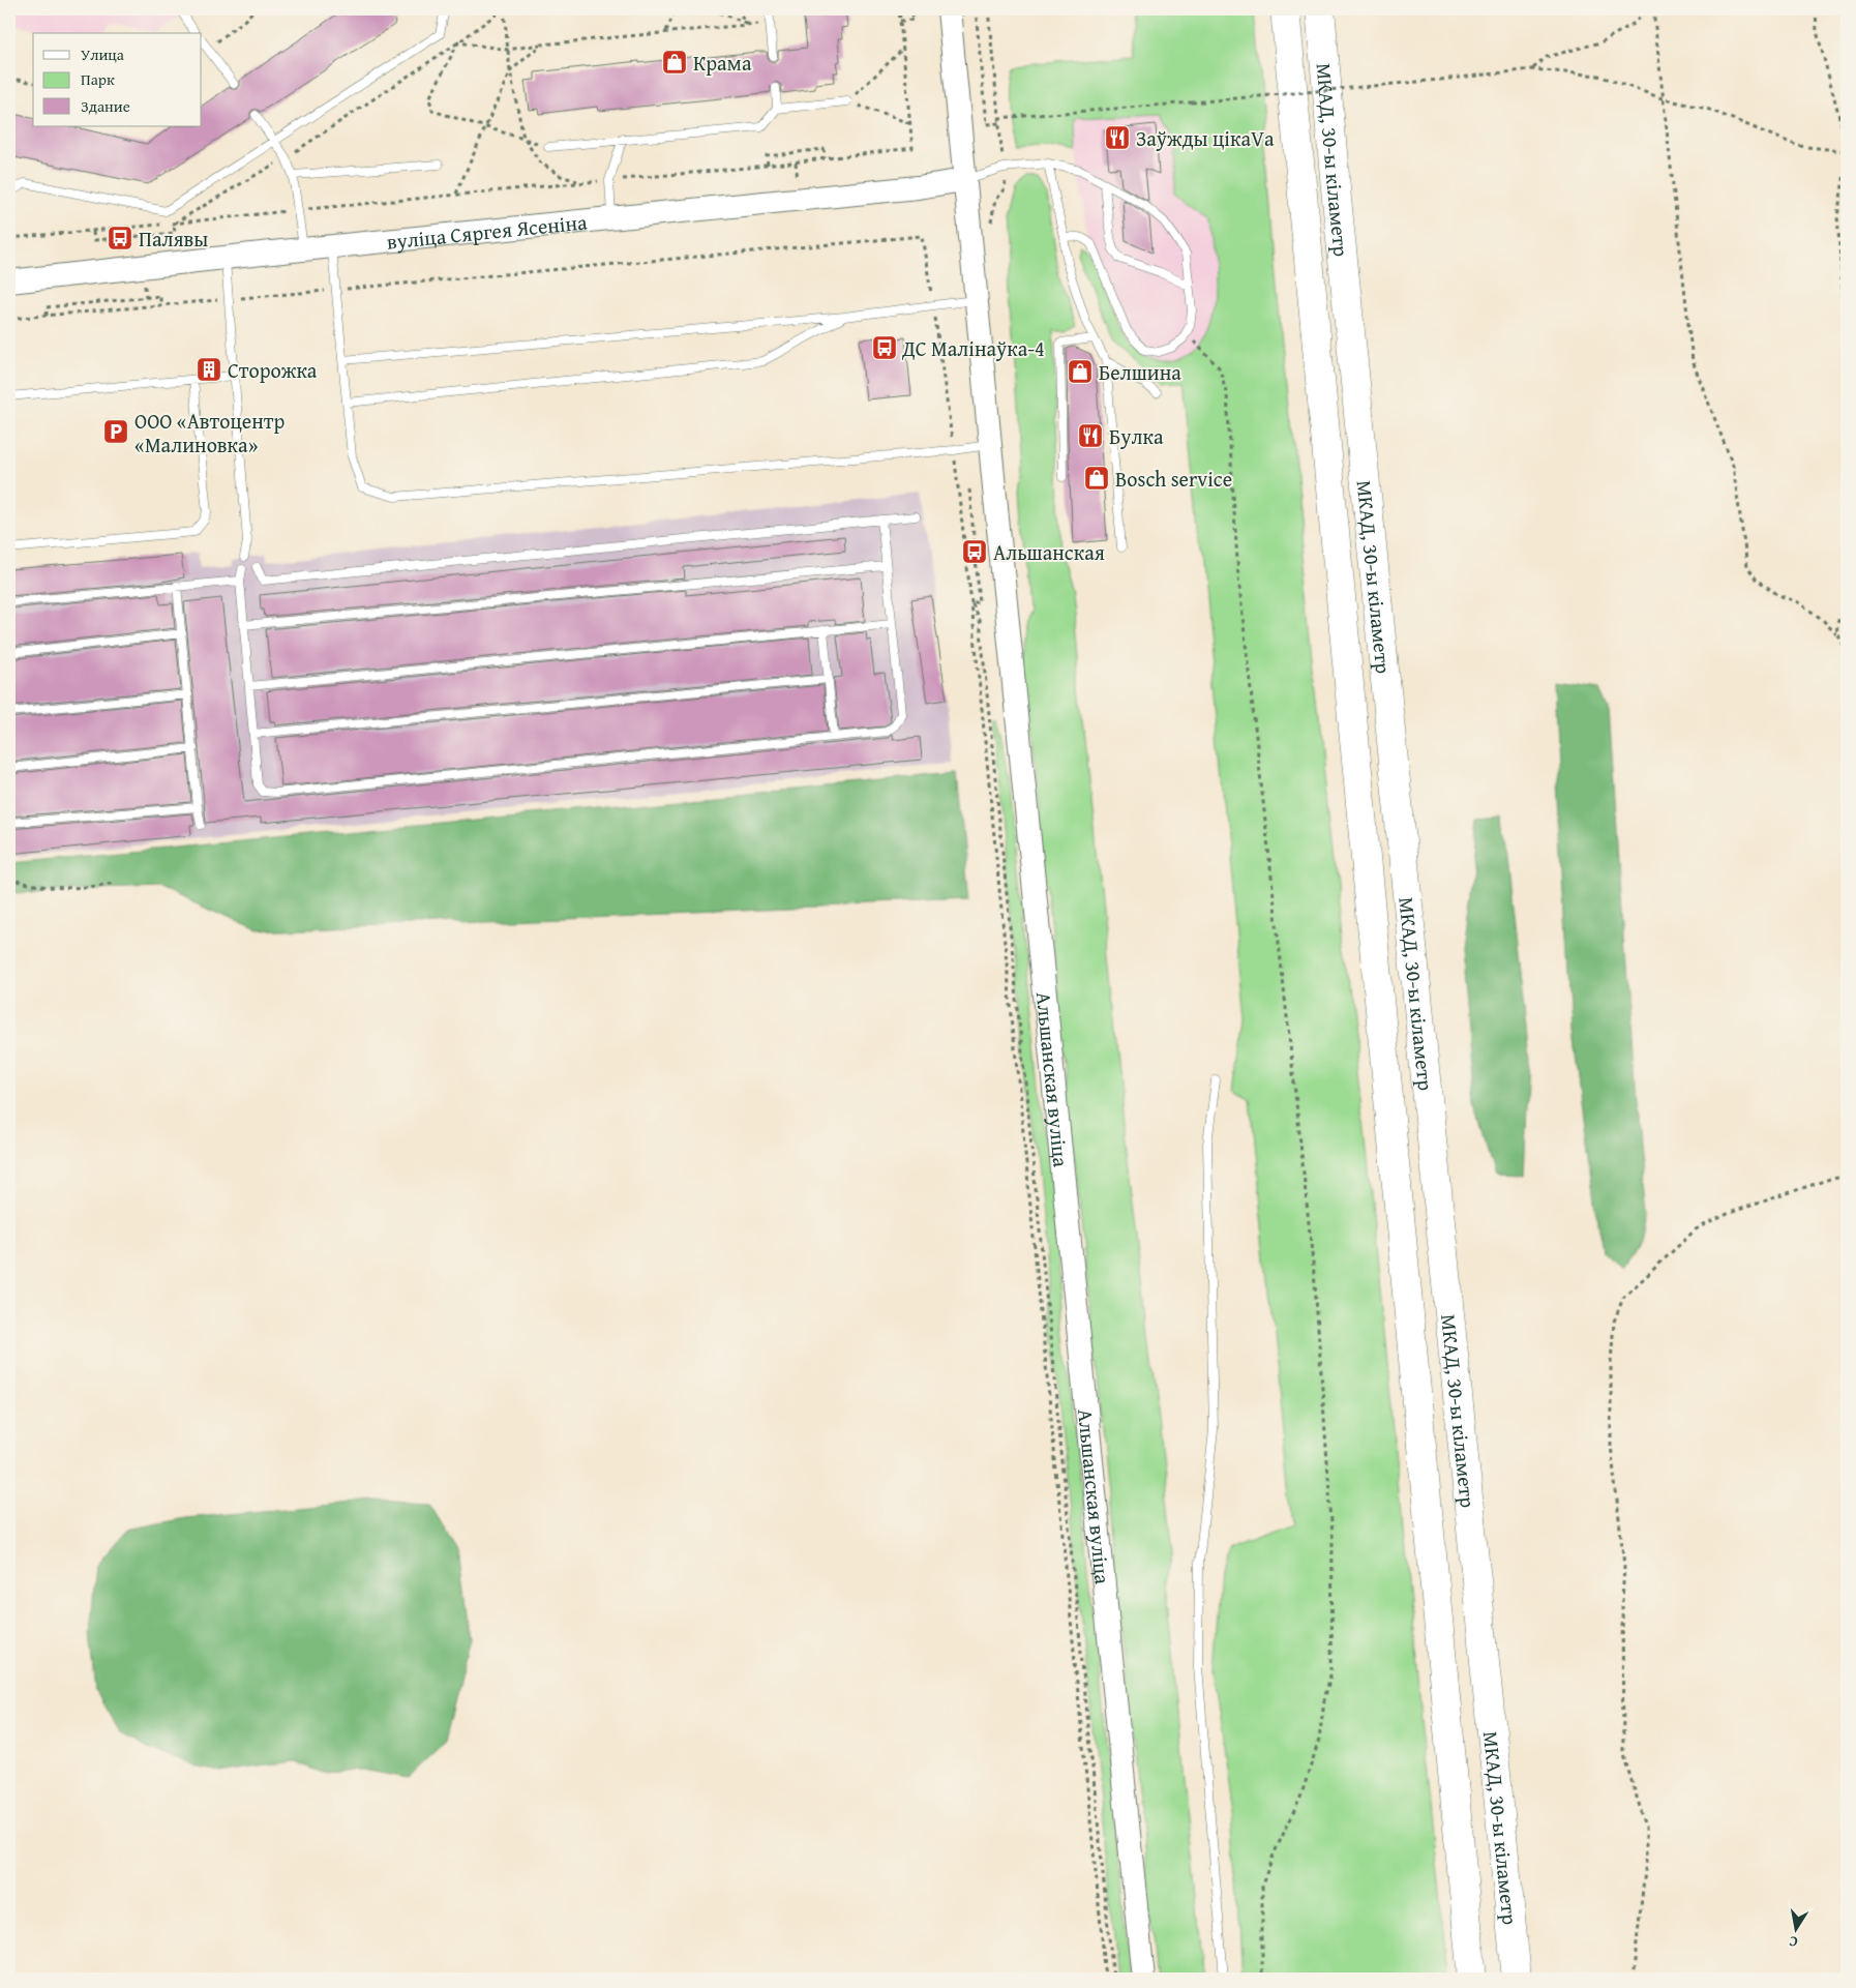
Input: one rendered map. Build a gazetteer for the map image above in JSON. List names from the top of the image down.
{
  "streets": {
    "highway": ["МКАД, 30-ы кіламетр"],
    "main road": ["вуліца Сяргея Ясеніна", "Альшанская вуліца"]
  },
  "crossings": [
    ["вуліца Сяргея Ясеніна", "Альшанская вуліца"]
  ],
  "places": {
    "shop": ["Крама", "Белшина", "Bosch service"],
    "restaurant": ["Заўжды цікаVа", "Булка"],
    "bus stop": ["Палявы", "ДС Малінаўка-4", "Альшанская"],
    "building": ["Сторожка"],
    "parking": ["ООО «Автоцентр «Малиновка»"]
  },
  "legend": ["Улица", "Парк", "Здание"],
  "north": "bottom"
}
